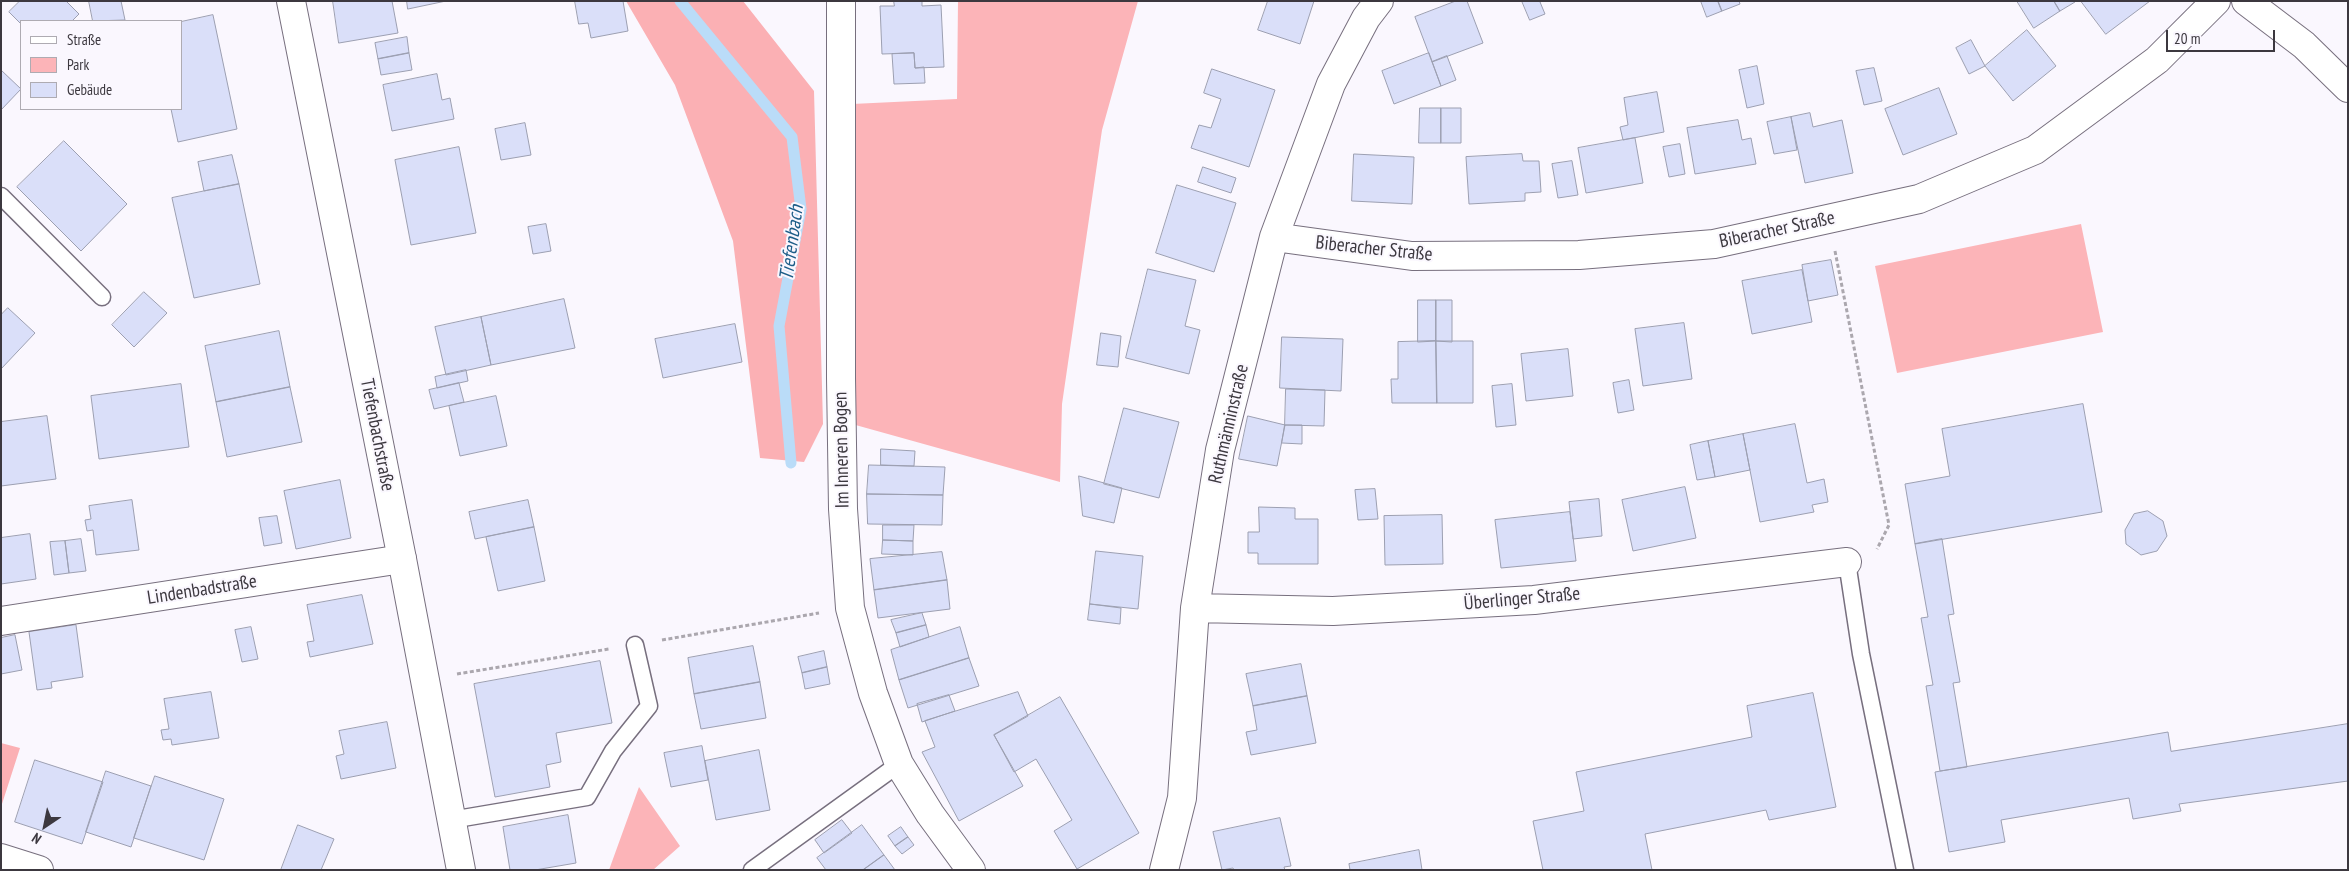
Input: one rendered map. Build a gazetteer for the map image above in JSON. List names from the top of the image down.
{
  "streets": {
    "street": [
      "Biberacher Straße",
      "Ruthmänninstraße",
      "Tiefenbachstraße",
      "Im Inneren Bogen",
      "Lindenbadstraße",
      "Überlinger Straße"
    ]
  },
  "crossings": [
    ["Biberacher Straße", "Ruthmänninstraße"],
    ["Ruthmänninstraße", "Überlinger Straße"],
    ["Tiefenbachstraße", "Lindenbadstraße"]
  ],
  "water": ["Tiefenbach"],
  "legend": ["Straße", "Park", "Gebäude"],
  "scale_bar": "20 m",
  "north": "bottom left"
}
